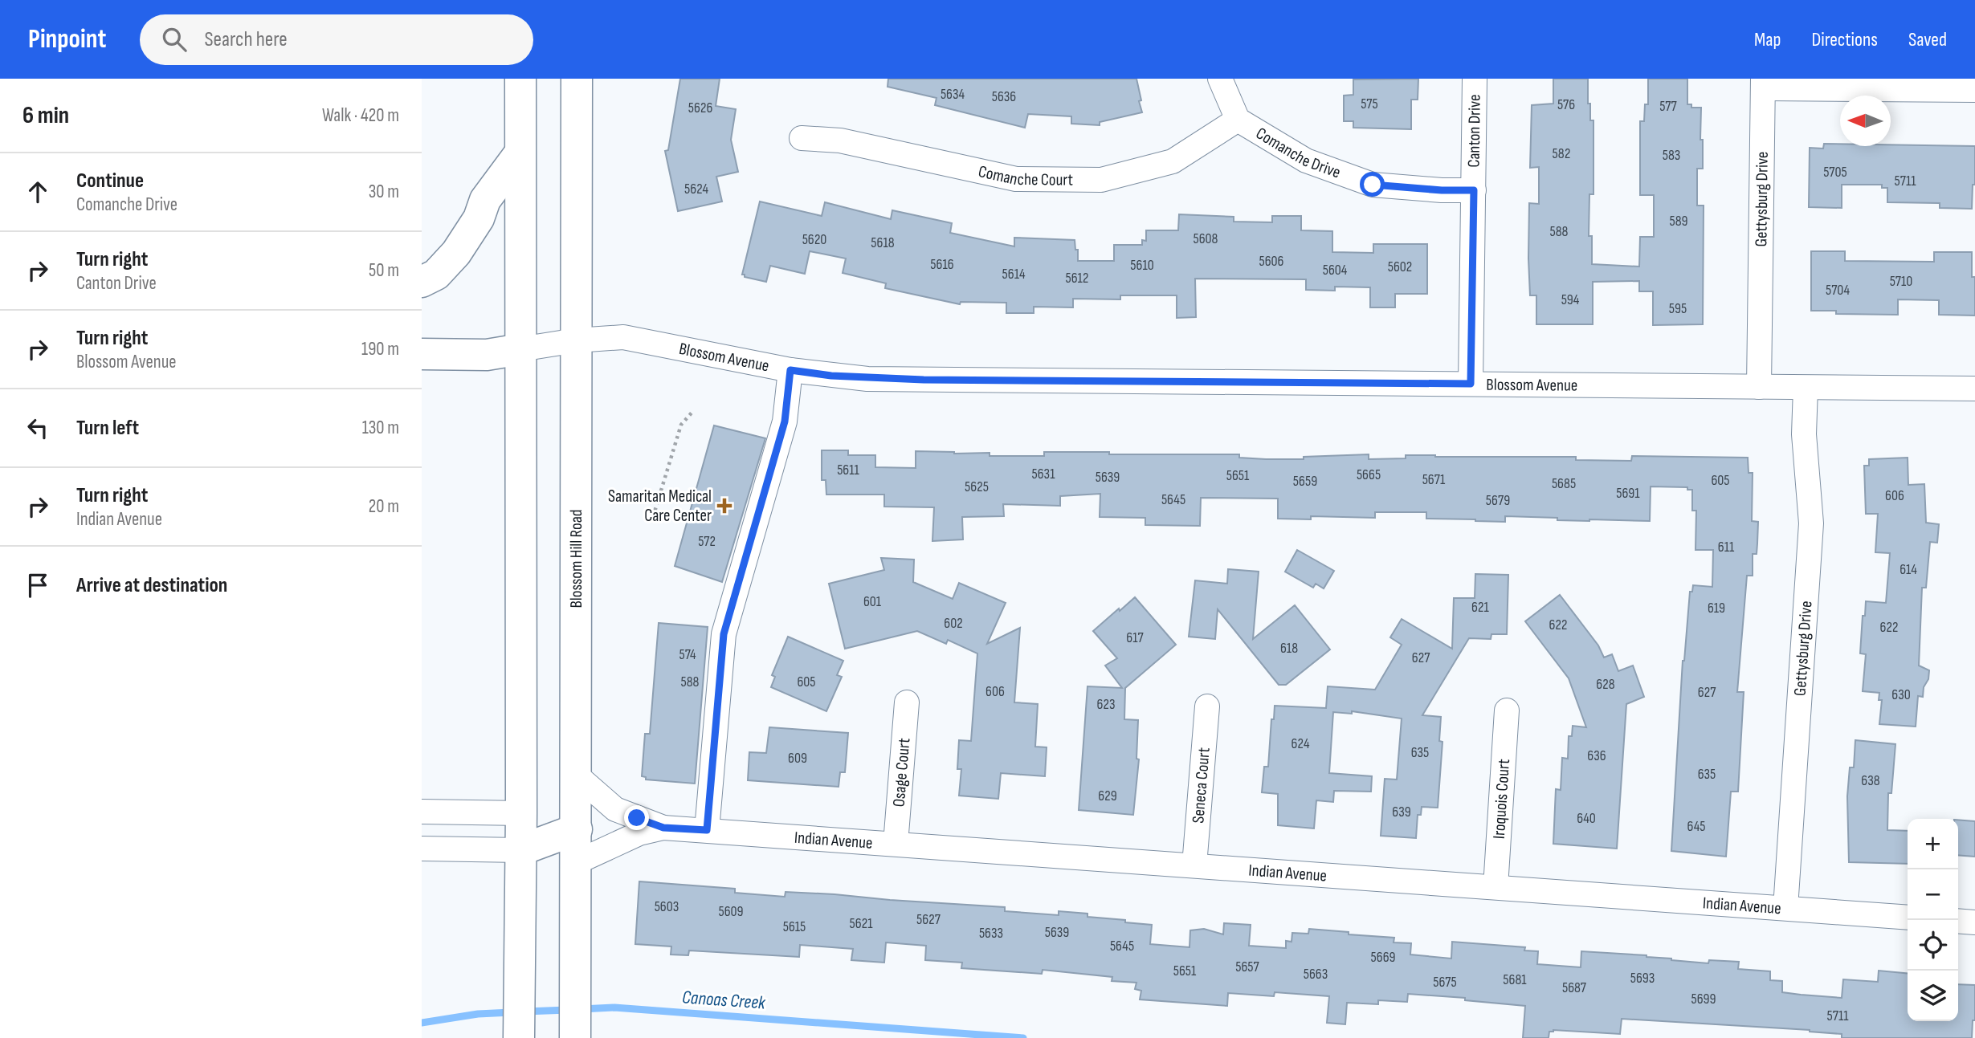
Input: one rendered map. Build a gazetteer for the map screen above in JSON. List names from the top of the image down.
{
  "streets": {
    "main road": ["Blossom Hill Road"],
    "street": [
      "Canton Drive",
      "Comanche Drive",
      "Comanche Court",
      "Gettysburg Drive",
      "Blossom Avenue",
      "Osage Court",
      "Seneca Court",
      "Iroquois Court",
      "Indian Avenue"
    ]
  },
  "crossings": [
    ["Canton Drive", "Comanche Drive"],
    ["Canton Drive", "Blossom Avenue"],
    ["Comanche Drive", "Comanche Court"],
    ["Gettysburg Drive", "Blossom Avenue"],
    ["Gettysburg Drive", "Indian Avenue"],
    ["Blossom Avenue", "Blossom Hill Road"],
    ["Blossom Hill Road", "Indian Avenue"],
    ["Osage Court", "Indian Avenue"],
    ["Seneca Court", "Indian Avenue"],
    ["Iroquois Court", "Indian Avenue"]
  ],
  "water": ["Canoas Creek"],
  "places": {
    "health": ["Samaritan Medical Care Center"]
  },
  "house_numbers": [
    "5634",
    "5636",
    "575",
    "576",
    "577",
    "5626",
    "582",
    "583",
    "5705",
    "5711",
    "5624",
    "589",
    "588",
    "5608",
    "5620",
    "5618",
    "5606",
    "5616",
    "5610",
    "5602",
    "5604",
    "5614",
    "5612",
    "5710",
    "5704",
    "594",
    "595",
    "5611",
    "5631",
    "5665",
    "5651",
    "5639",
    "5671",
    "605",
    "5659",
    "5685",
    "5625",
    "5691",
    "606",
    "5645",
    "5679",
    "572",
    "611",
    "614",
    "601",
    "621",
    "619",
    "602",
    "622",
    "622",
    "617",
    "618",
    "574",
    "627",
    "588",
    "605",
    "628",
    "606",
    "627",
    "630",
    "623",
    "624",
    "635",
    "636",
    "609",
    "635",
    "638",
    "629",
    "639",
    "640",
    "645",
    "5603",
    "5609",
    "5627",
    "5621",
    "5615",
    "5639",
    "5633",
    "5645",
    "5669",
    "5657",
    "5651",
    "5663",
    "5693",
    "5681",
    "5675",
    "5687",
    "5699",
    "5711"
  ],
  "north": "left",
  "page": {
    "header": "Pinpoint",
    "search": "Search here",
    "nav": ["Map", "Directions", "Saved"],
    "heading": ["6 min", "Walk · 420 m"],
    "list": [
      ["Continue", "Comanche Drive", "30 m"],
      ["Turn right", "Canton Drive", "50 m"],
      ["Turn right", "Blossom Avenue", "190 m"],
      ["Turn left", "130 m"],
      ["Turn right", "Indian Avenue", "20 m"],
      "Arrive at destination"
    ],
    "map_buttons": ["+", "−"]
  }
}
